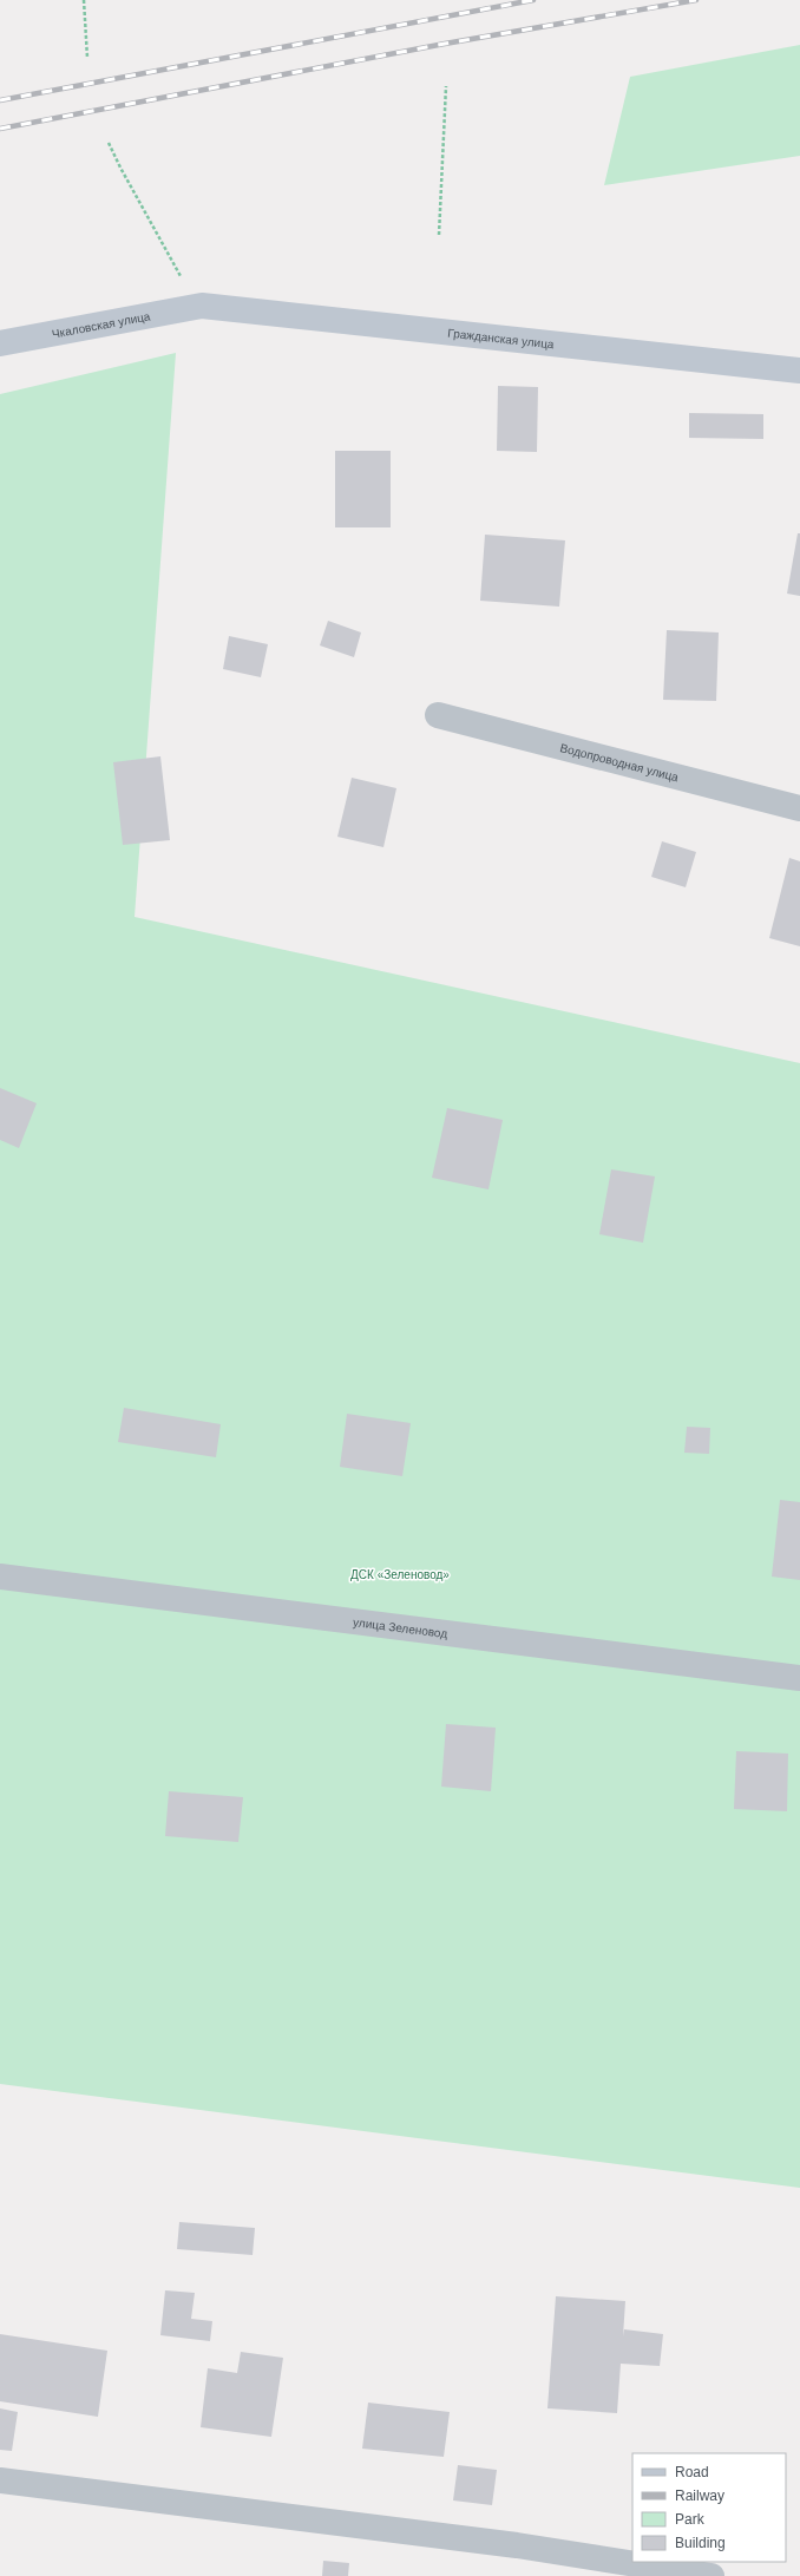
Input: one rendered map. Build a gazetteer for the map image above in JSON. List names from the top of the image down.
{
  "streets": {
    "street": [
      "Чкаловская улица",
      "Гражданская улица",
      "Водопроводная улица",
      "улица Зеленовод"
    ]
  },
  "crossings": [
    ["Чкаловская улица", "Гражданская улица"]
  ],
  "parks": ["ДСК «Зеленовод»"],
  "legend": [
    "Road",
    "Railway",
    "Park",
    "Building"
  ]
}
